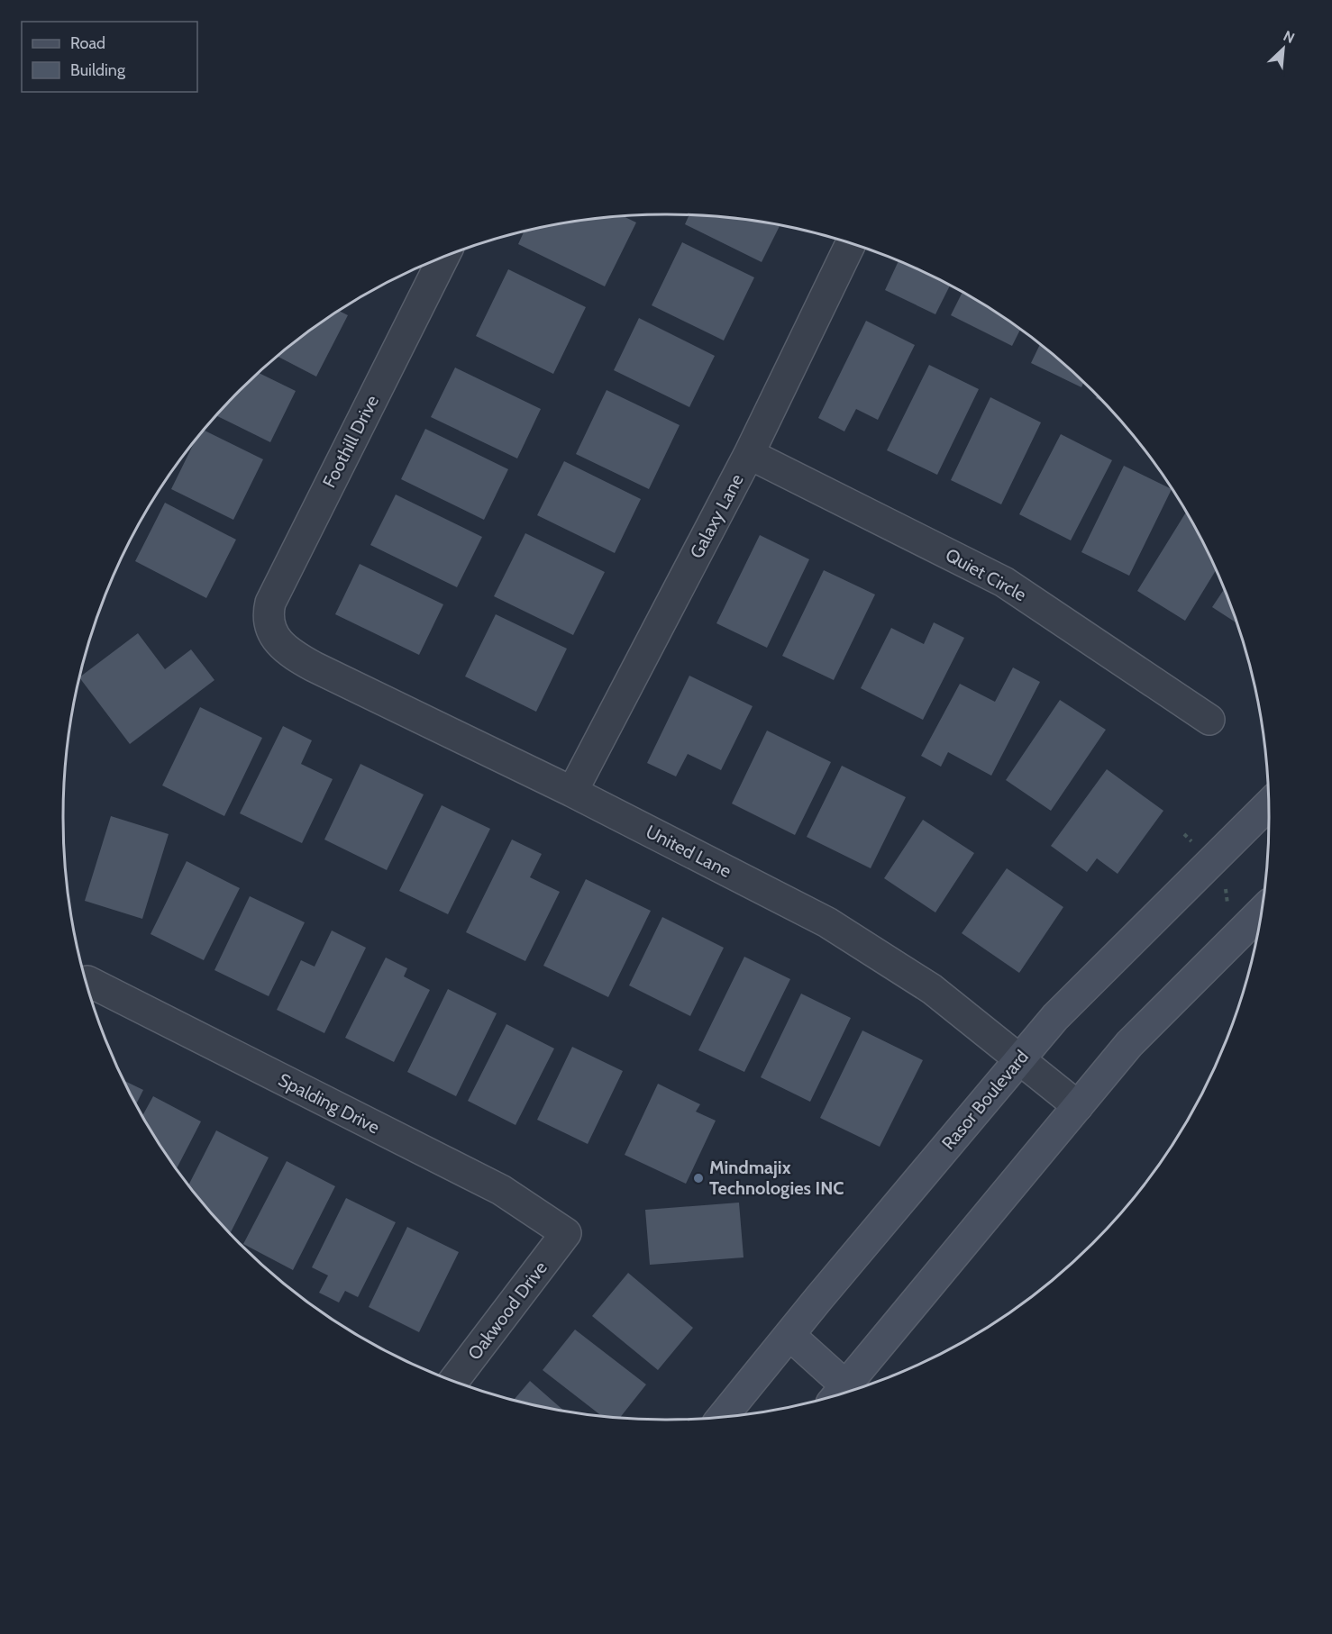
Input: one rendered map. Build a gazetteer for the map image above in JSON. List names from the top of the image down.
{
  "streets": {
    "main road": ["Rasor Boulevard"],
    "street": [
      "Foothill Drive",
      "Galaxy Lane",
      "Quiet Circle",
      "United Lane",
      "Spalding Drive",
      "Oakwood Drive"
    ]
  },
  "crossings": [
    ["Foothill Drive", "United Lane"],
    ["Galaxy Lane", "Quiet Circle"],
    ["Galaxy Lane", "United Lane"],
    ["United Lane", "Rasor Boulevard"],
    ["Spalding Drive", "Oakwood Drive"]
  ],
  "places": ["Mindmajix Technologies INC"],
  "legend": ["Road", "Building"],
  "north": "top right"
}
